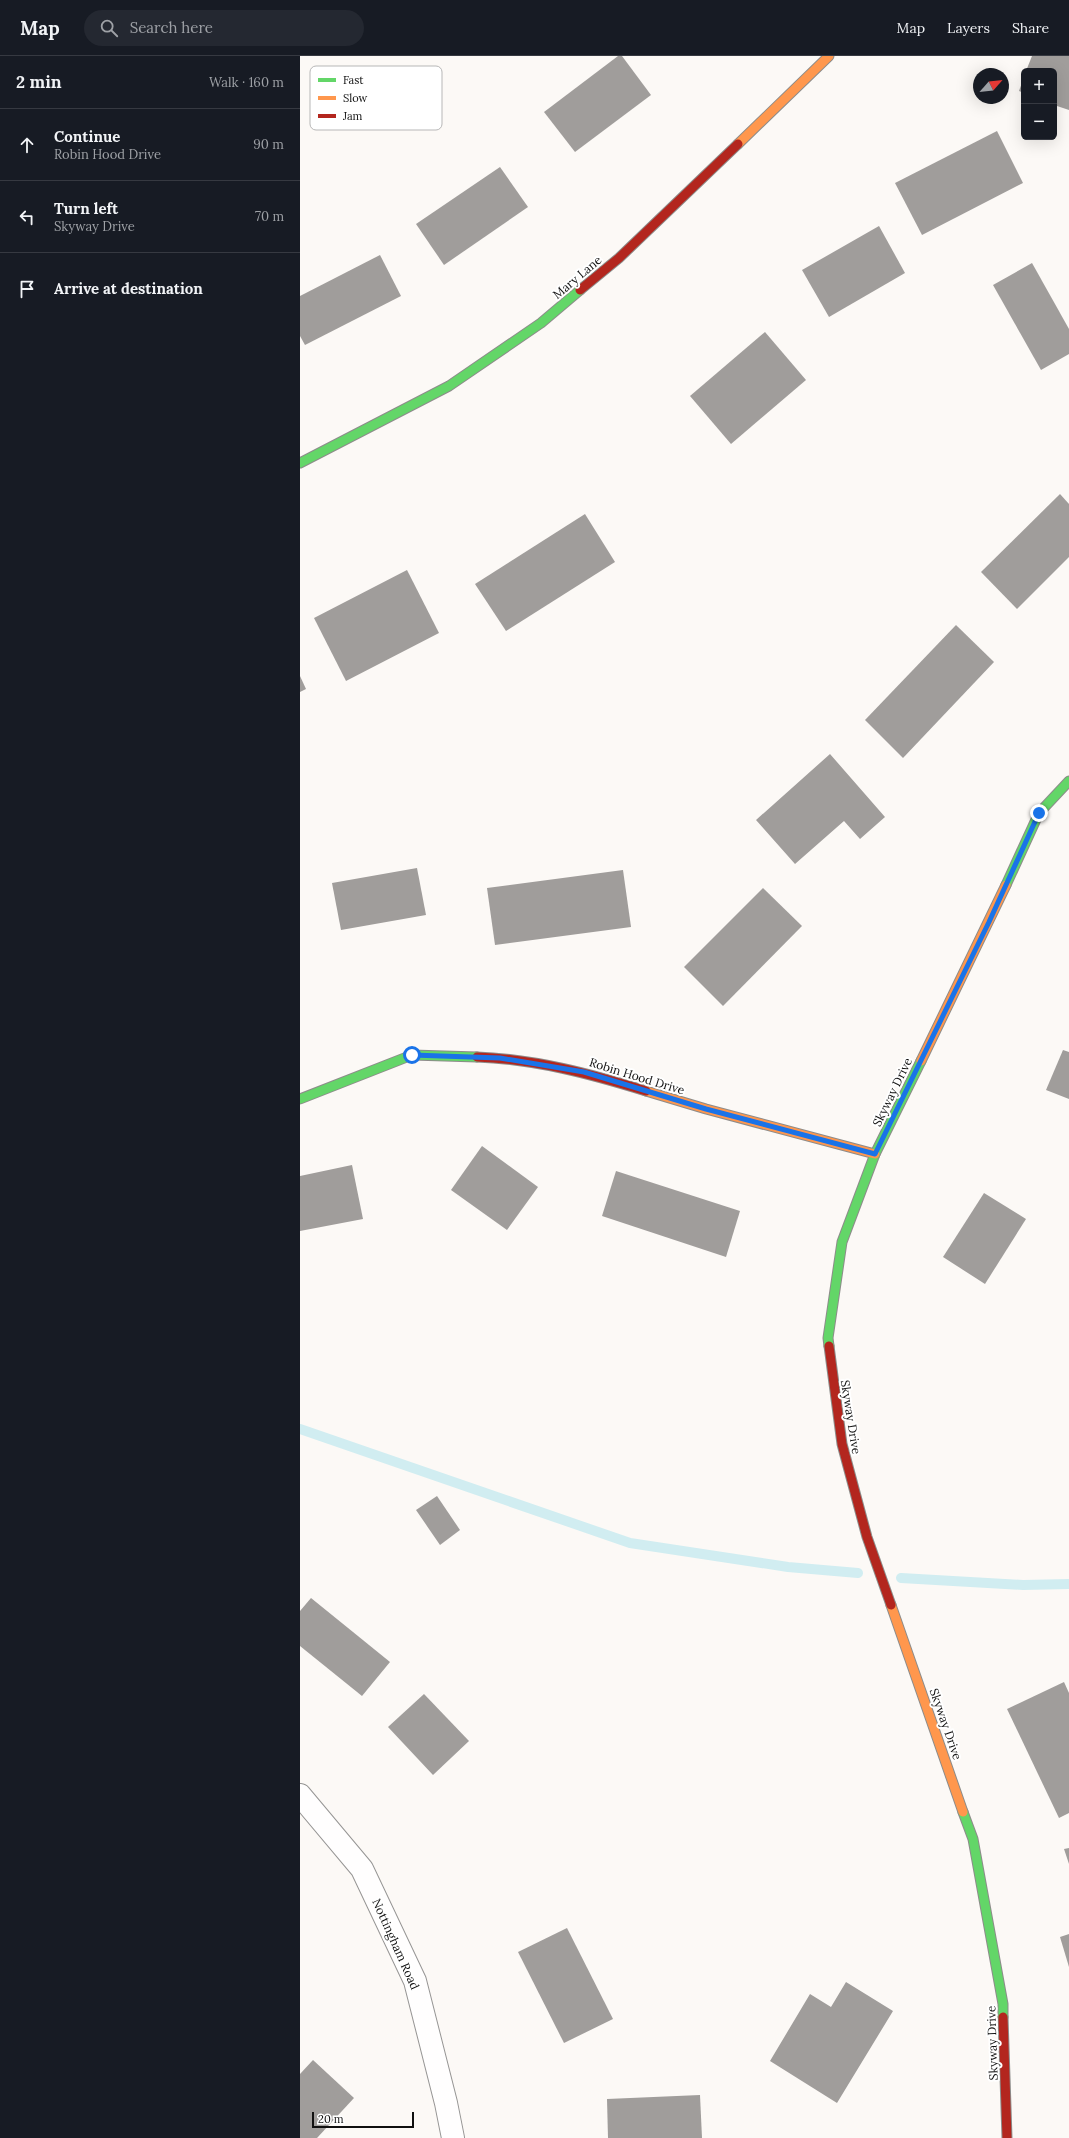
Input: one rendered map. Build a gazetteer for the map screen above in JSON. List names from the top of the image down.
{
  "streets": {
    "street": [
      "Mary Lane",
      "Robin Hood Drive",
      "Skyway Drive",
      "Nottingham Road"
    ]
  },
  "crossings": [
    ["Robin Hood Drive", "Skyway Drive"]
  ],
  "legend": ["Fast", "Slow", "Jam"],
  "scale_bar": "20 m",
  "north": "top right",
  "page": {
    "header": "Map",
    "search": "Search here",
    "nav": ["Map", "Layers", "Share"],
    "heading": ["2 min", "Walk · 160 m"],
    "map_buttons": ["+", "−"],
    "list": [
      ["Continue", "Robin Hood Drive", "90 m"],
      ["Turn left", "Skyway Drive", "70 m"],
      "Arrive at destination"
    ],
    "scale": "20 m"
  }
}
